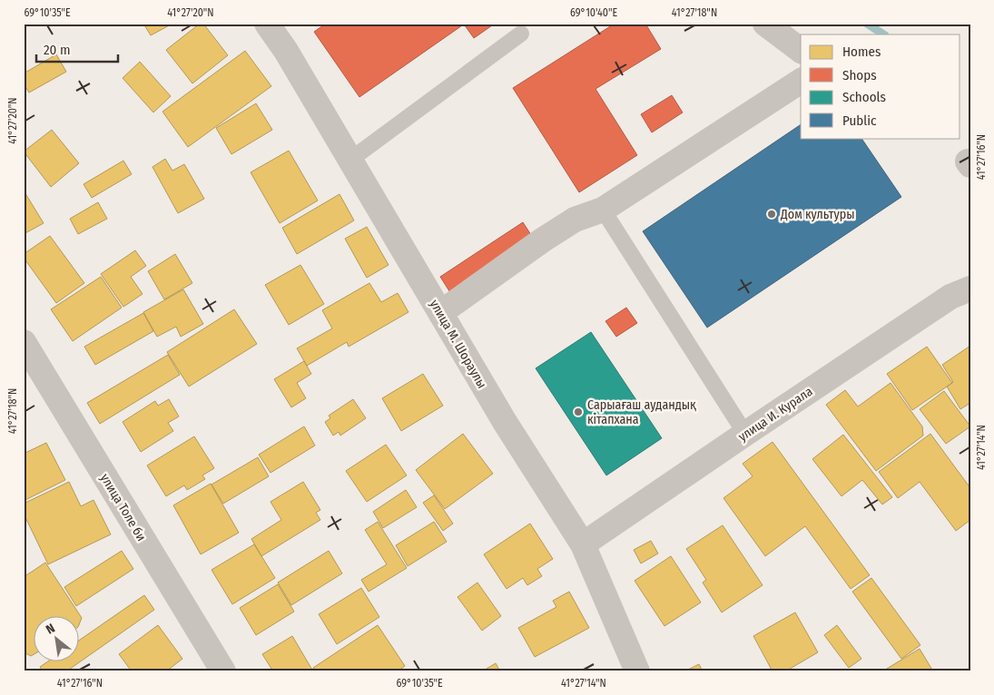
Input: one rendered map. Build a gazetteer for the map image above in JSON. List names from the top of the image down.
{
  "streets": {
    "street": ["улица М. Шораулы", "улица И. Курала", "улица Толе би"]
  },
  "crossings": [
    ["улица М. Шораулы", "улица И. Курала"]
  ],
  "places": ["Дом культуры", "Сарыағаш аудандық кітапхана"],
  "legend": [
    "Homes",
    "Shops",
    "Schools",
    "Public"
  ],
  "scale_bar": "20 m",
  "north": "top left",
  "coordinates": [
    "69°10'35\"E",
    "41°27'20\"N",
    "69°10'40\"E",
    "41°27'18\"N",
    "41°27'16\"N",
    "41°27'14\"N"
  ]
}
